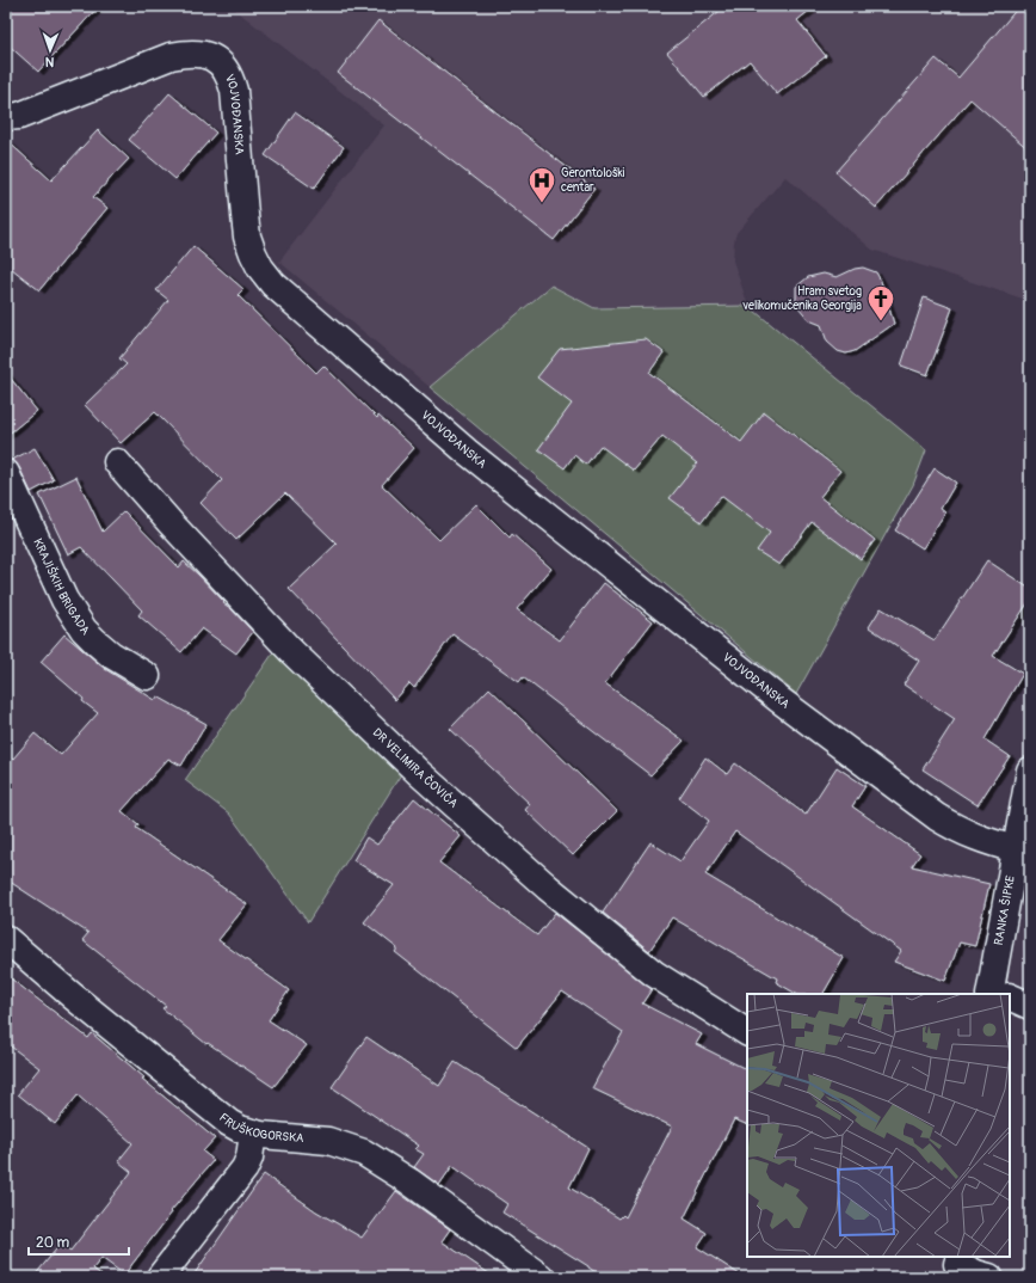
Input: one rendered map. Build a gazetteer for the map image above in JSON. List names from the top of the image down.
{
  "streets": {
    "street": [
      "VOJVOĐANSKA",
      "KRAJIŠKIH BRIGADA",
      "DR VELIMIRA ČOVIĆA",
      "RANKA ŠIPKE",
      "FRUŠKOGORSKA"
    ]
  },
  "crossings": [
    ["VOJVOĐANSKA", "RANKA ŠIPKE"]
  ],
  "places": {
    "hospital": ["Gerontološki centar"],
    "church": ["Hram svetog velikomučenika Georgija"]
  },
  "scale_bar": "20 m",
  "north": "bottom"
}
